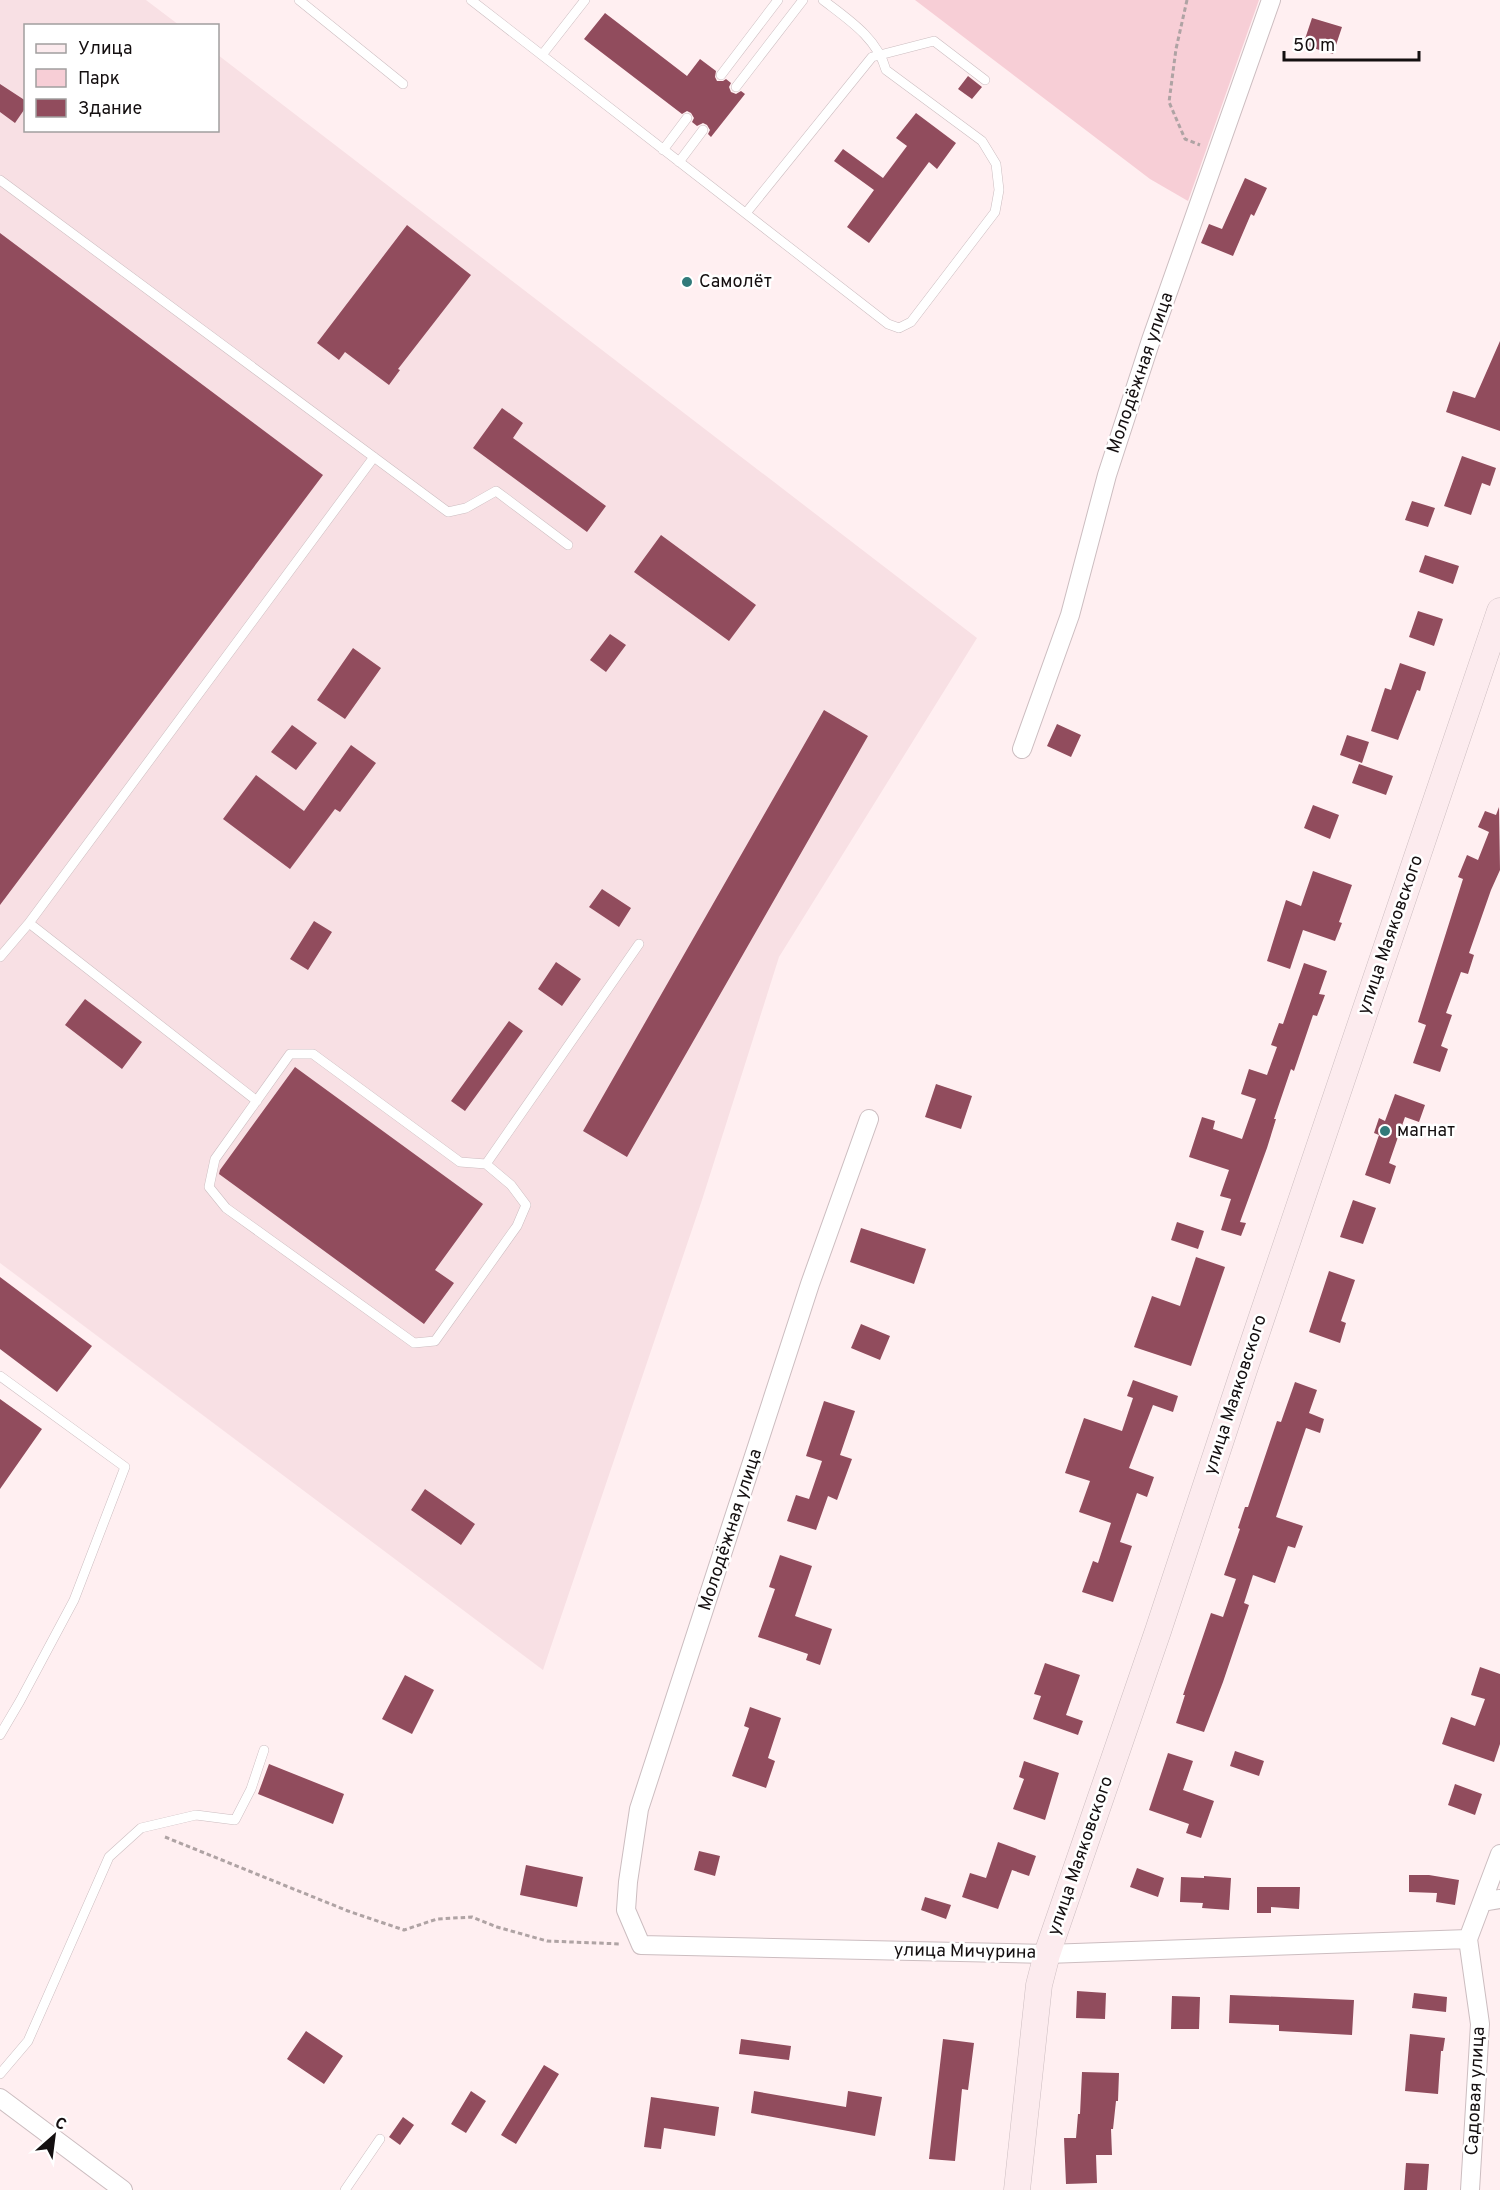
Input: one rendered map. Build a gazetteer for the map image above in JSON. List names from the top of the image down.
{
  "streets": {
    "street": [
      "Молодёжная улица",
      "улица Маяковского",
      "улица Мичурина",
      "Садовая улица"
    ]
  },
  "crossings": [
    ["Молодёжная улица", "улица Мичурина"],
    ["улица Маяковского", "улица Мичурина"],
    ["улица Мичурина", "Садовая улица"]
  ],
  "places": ["Самолёт", "магнат"],
  "legend": ["Улица", "Парк", "Здание"],
  "scale_bar": "50 m",
  "north": "top right"
}
